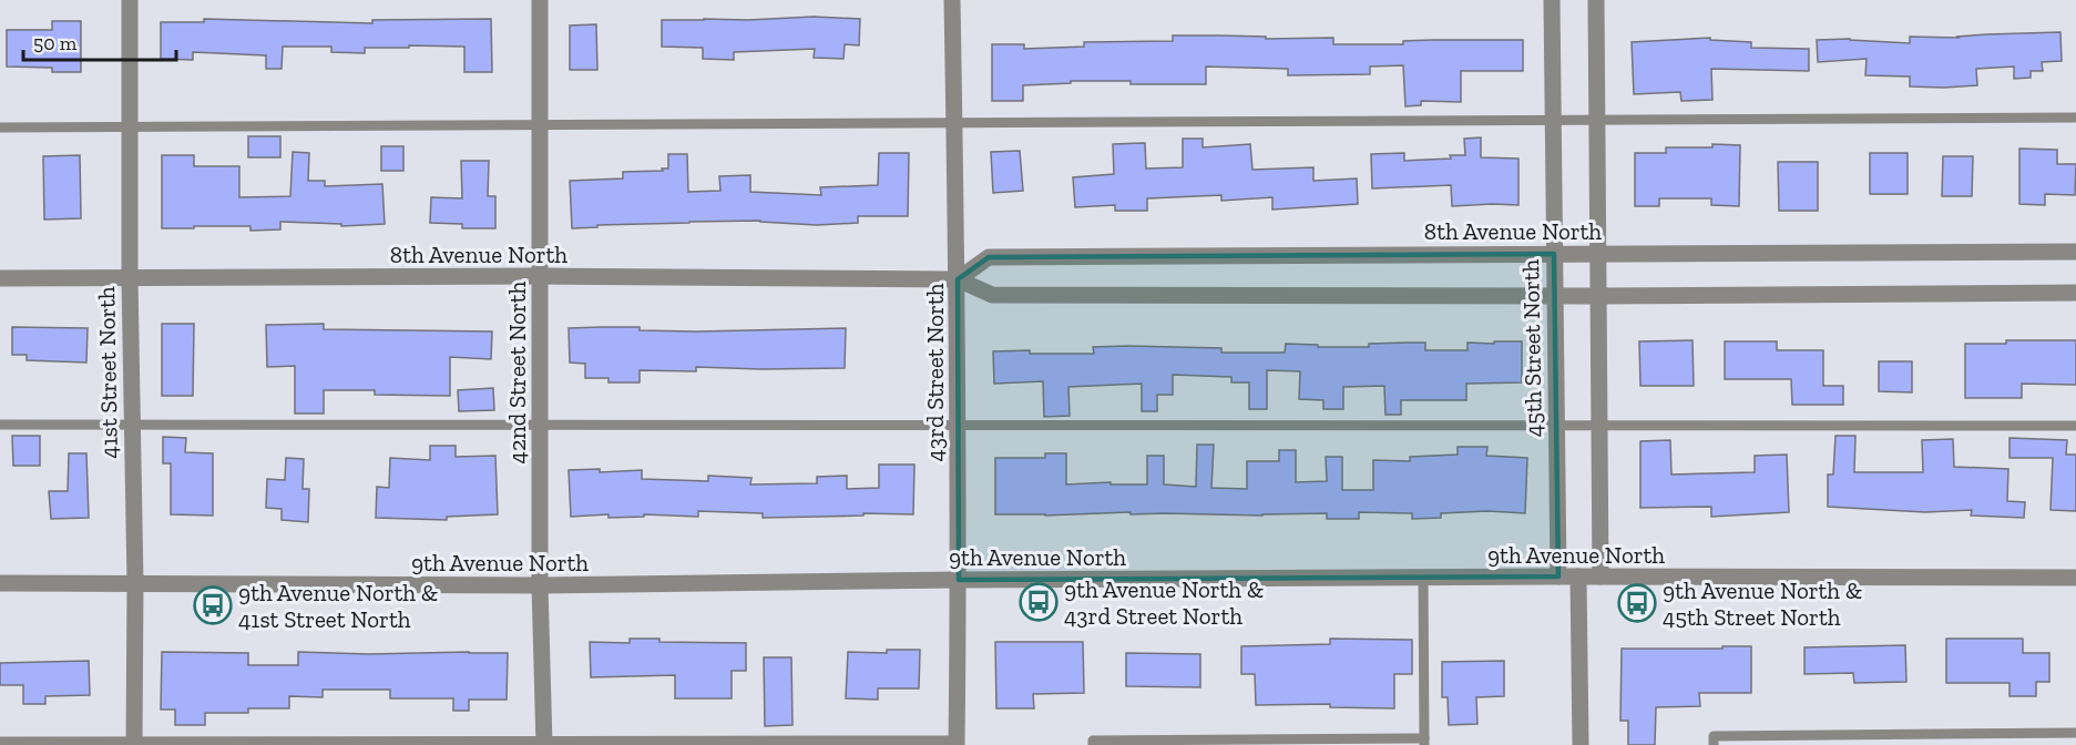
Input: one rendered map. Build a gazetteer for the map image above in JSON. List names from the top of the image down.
{
  "streets": {
    "street": [
      "8th Avenue North",
      "45th Street North",
      "41st Street North",
      "42nd Street North",
      "43rd Street North",
      "9th Avenue North"
    ]
  },
  "crossings": [
    ["8th Avenue North", "45th Street North"],
    ["8th Avenue North", "41st Street North"],
    ["8th Avenue North", "42nd Street North"],
    ["8th Avenue North", "43rd Street North"],
    ["45th Street North", "9th Avenue North"],
    ["41st Street North", "9th Avenue North"],
    ["42nd Street North", "9th Avenue North"],
    ["43rd Street North", "9th Avenue North"]
  ],
  "places": {
    "bus stop": ["9th Avenue North & 43rd Street North", "9th Avenue North & 45th Street North", "9th Avenue North & 41st Street North"]
  },
  "scale_bar": "50 m"
}
